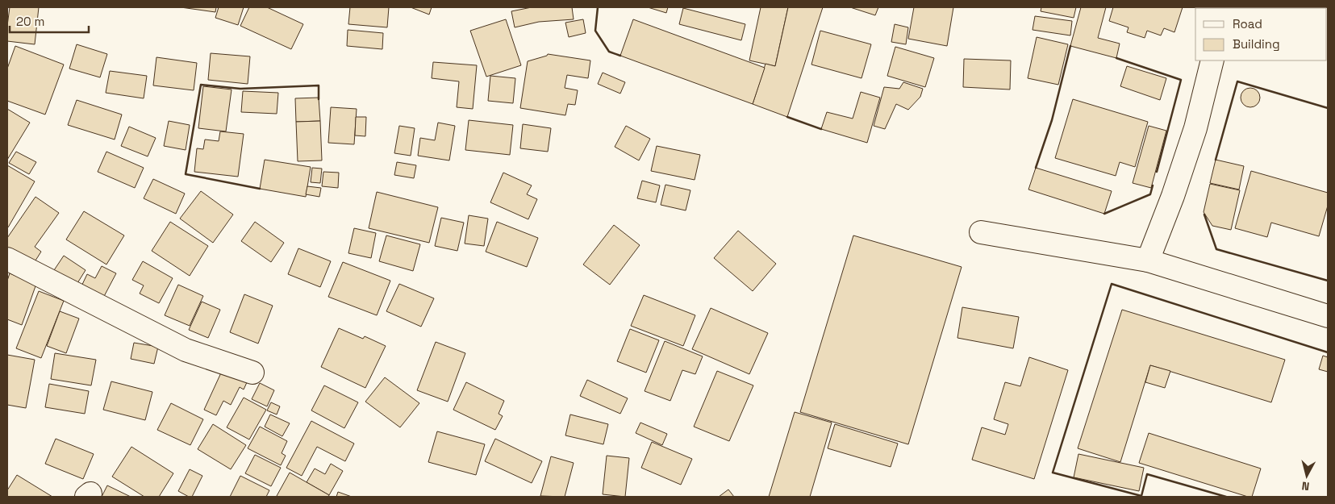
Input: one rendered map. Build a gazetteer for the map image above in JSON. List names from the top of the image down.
{
  "legend": ["Road", "Building"],
  "scale_bar": "20 m",
  "north": "bottom"
}
